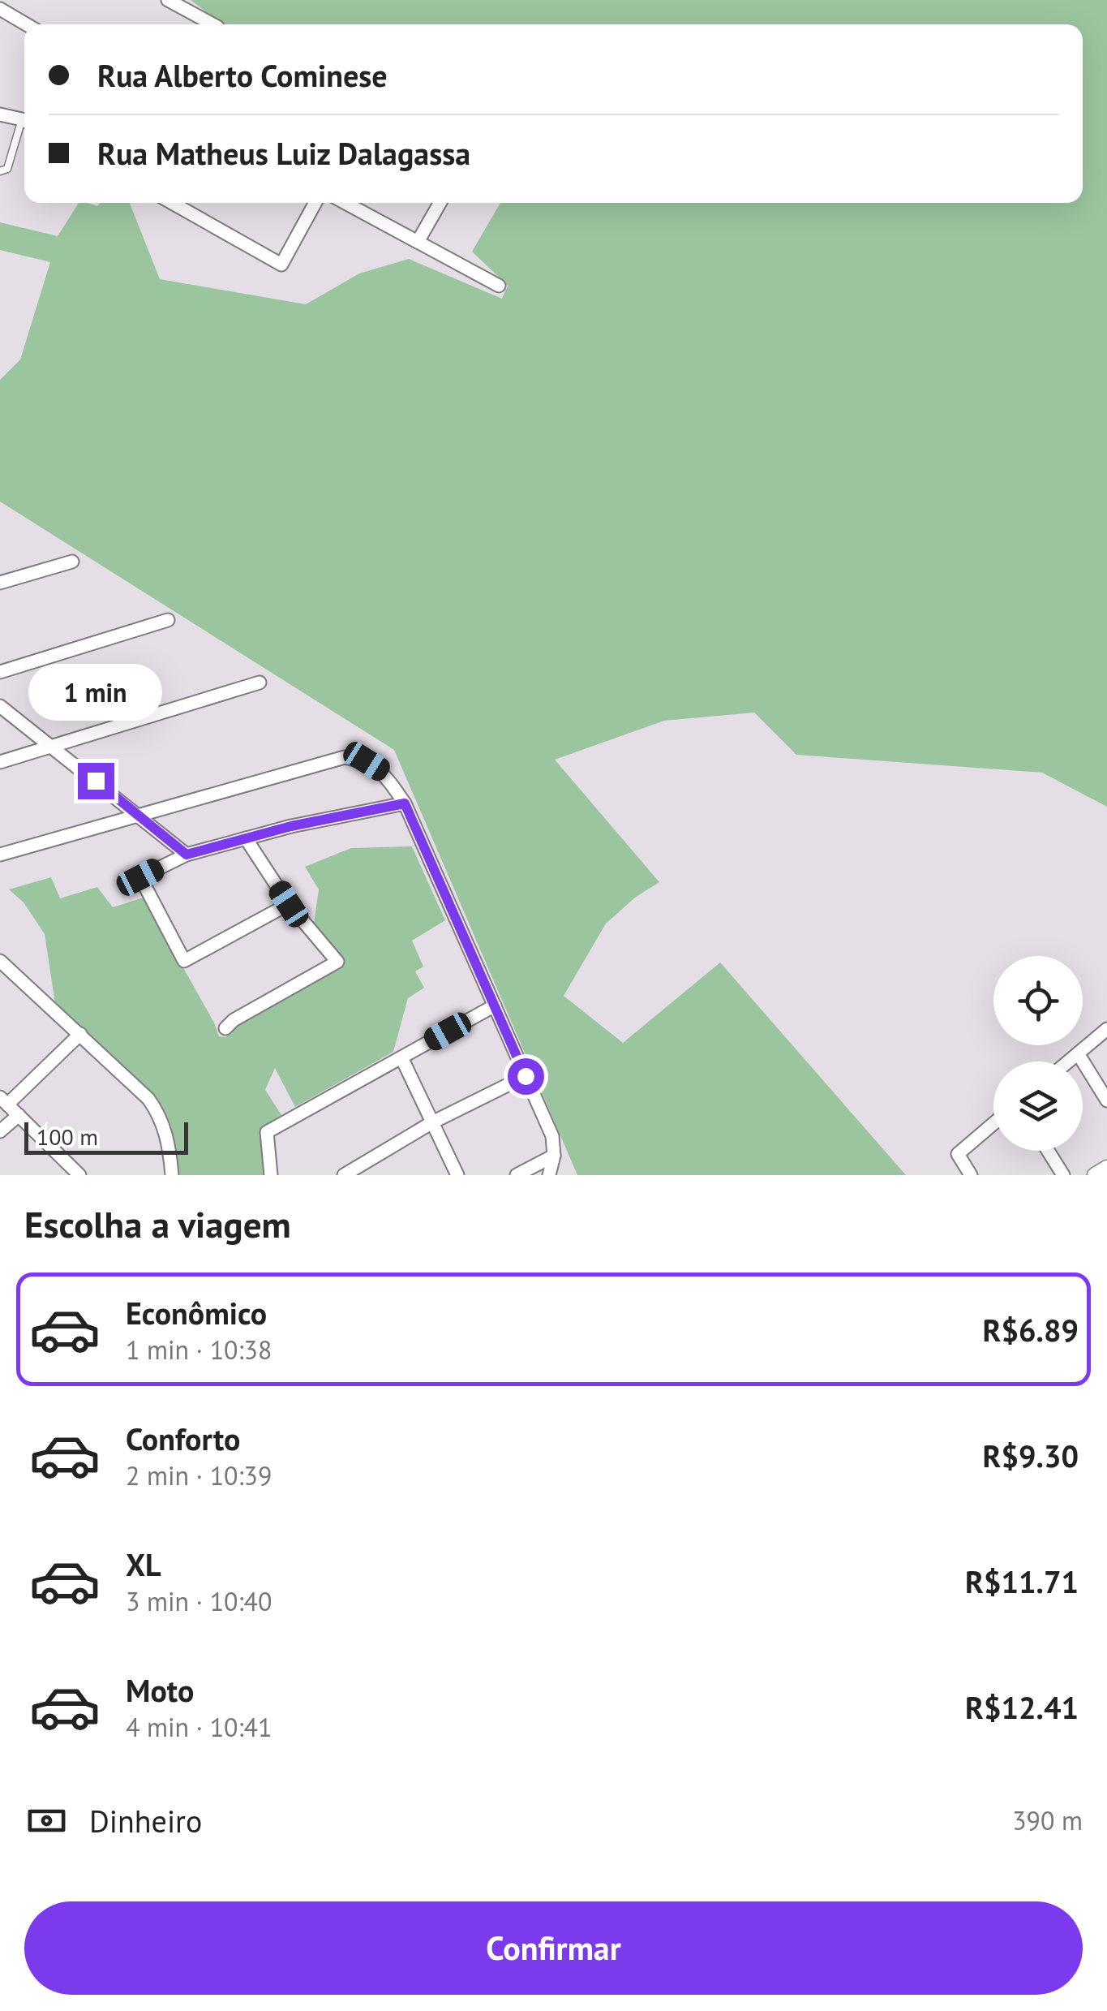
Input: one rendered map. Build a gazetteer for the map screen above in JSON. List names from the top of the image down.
{
  "scale_bar": "100 m",
  "page": {
    "banner": ["Rua Alberto Cominese", "Rua Matheus Luiz Dalagassa"],
    "bubble": "1 min",
    "scale": "100 m",
    "heading": "Escolha a viagem",
    "list": [
      {
        "name": "Econômico",
        "note": "1 min · 10:38",
        "value": "R$6.89"
      },
      {
        "name": "Conforto",
        "note": "2 min · 10:39",
        "value": "R$9.30"
      },
      {
        "name": "XL",
        "note": "3 min · 10:40",
        "value": "R$11.71"
      },
      {
        "name": "Moto",
        "note": "4 min · 10:41",
        "value": "R$12.41"
      }
    ],
    "pay": ["Dinheiro", "390 m"],
    "buttons": "Confirmar"
  }
}
